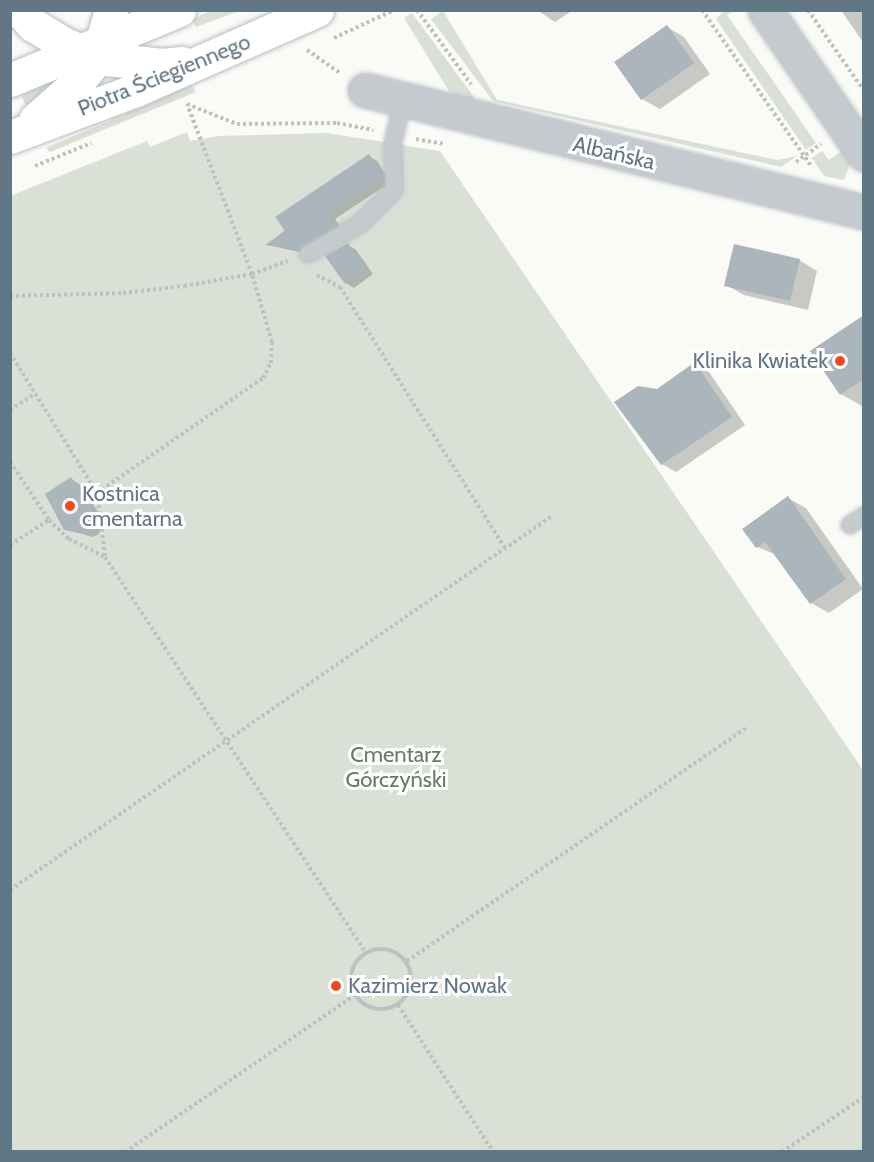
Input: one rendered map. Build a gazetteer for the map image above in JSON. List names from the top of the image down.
{
  "streets": {
    "street": ["Piotra Ściegiennego", "Albańska"]
  },
  "parks": ["Cmentarz Górczyński"],
  "places": ["Klinika Kwiatek", "Kostnica cmentarna", "Kazimierz Nowak"]
}
